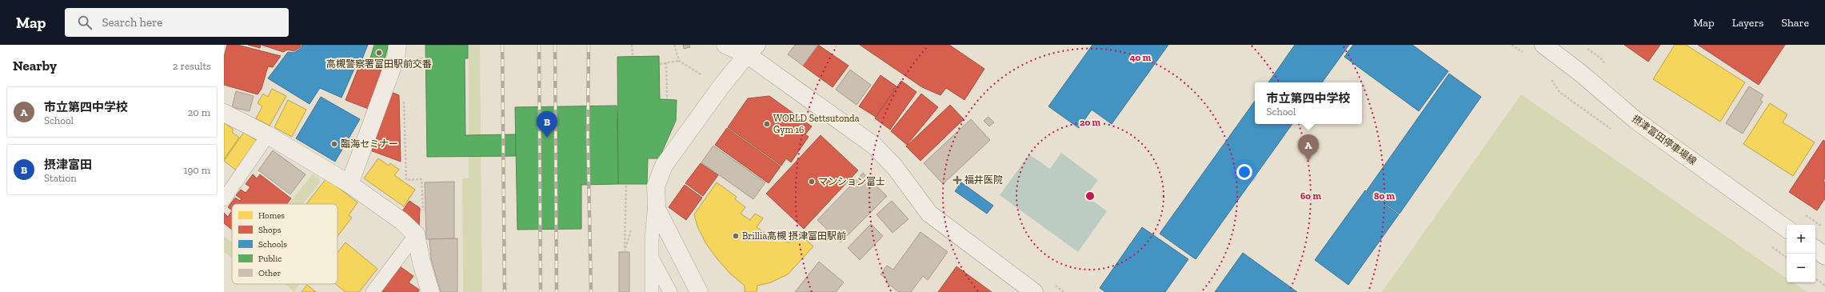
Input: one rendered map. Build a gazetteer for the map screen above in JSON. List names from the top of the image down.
{
  "streets": {
    "street": ["摂津富田停車場線"]
  },
  "places": {
    "other": [
      "高槻警察署富田駅前交番",
      "WORLD Settsutonda Gym 16",
      "臨海セミナー",
      "マンション富士",
      "Brillia高槻 摂津富田駅前"
    ],
    "health": ["福井医院"]
  },
  "legend": [
    "Homes",
    "Shops",
    "Schools",
    "Public",
    "Other"
  ],
  "page": {
    "header": "Map",
    "search": "Search here",
    "nav": ["Map", "Layers", "Share"],
    "heading": ["Nearby", "2 results"],
    "popup": ["市立第四中学校", "School"],
    "list": [
      {
        "mark": "A",
        "name": "市立第四中学校",
        "note": "School",
        "value": "20 m"
      },
      {
        "mark": "B",
        "name": "摂津富田",
        "note": "Station",
        "value": "190 m"
      }
    ],
    "pins": ["B", "A"],
    "map_buttons": ["+", "−"]
  },
  "rings": [
    "40 m",
    "20 m",
    "60 m",
    "80 m"
  ]
}
